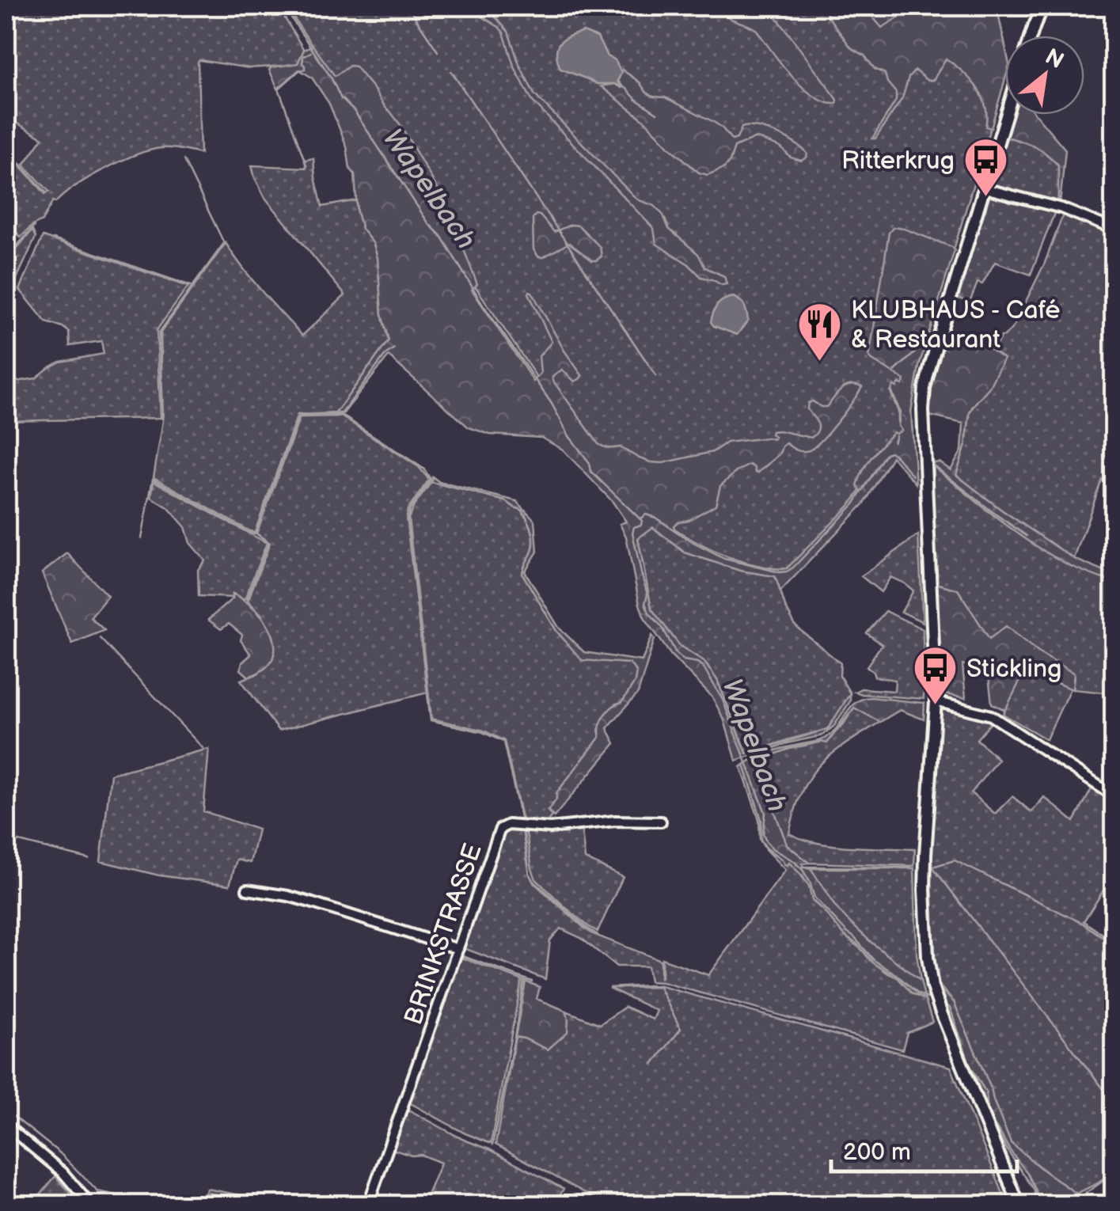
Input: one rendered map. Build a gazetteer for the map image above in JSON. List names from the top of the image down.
{
  "streets": {
    "street": ["BRINKSTRASSE"]
  },
  "water": ["Wapelbach"],
  "places": {
    "bus stop": ["Ritterkrug", "Stickling"],
    "restaurant": ["KLUBHAUS - Café & Restaurant"]
  },
  "scale_bar": "200 m",
  "north": "top right"
}
